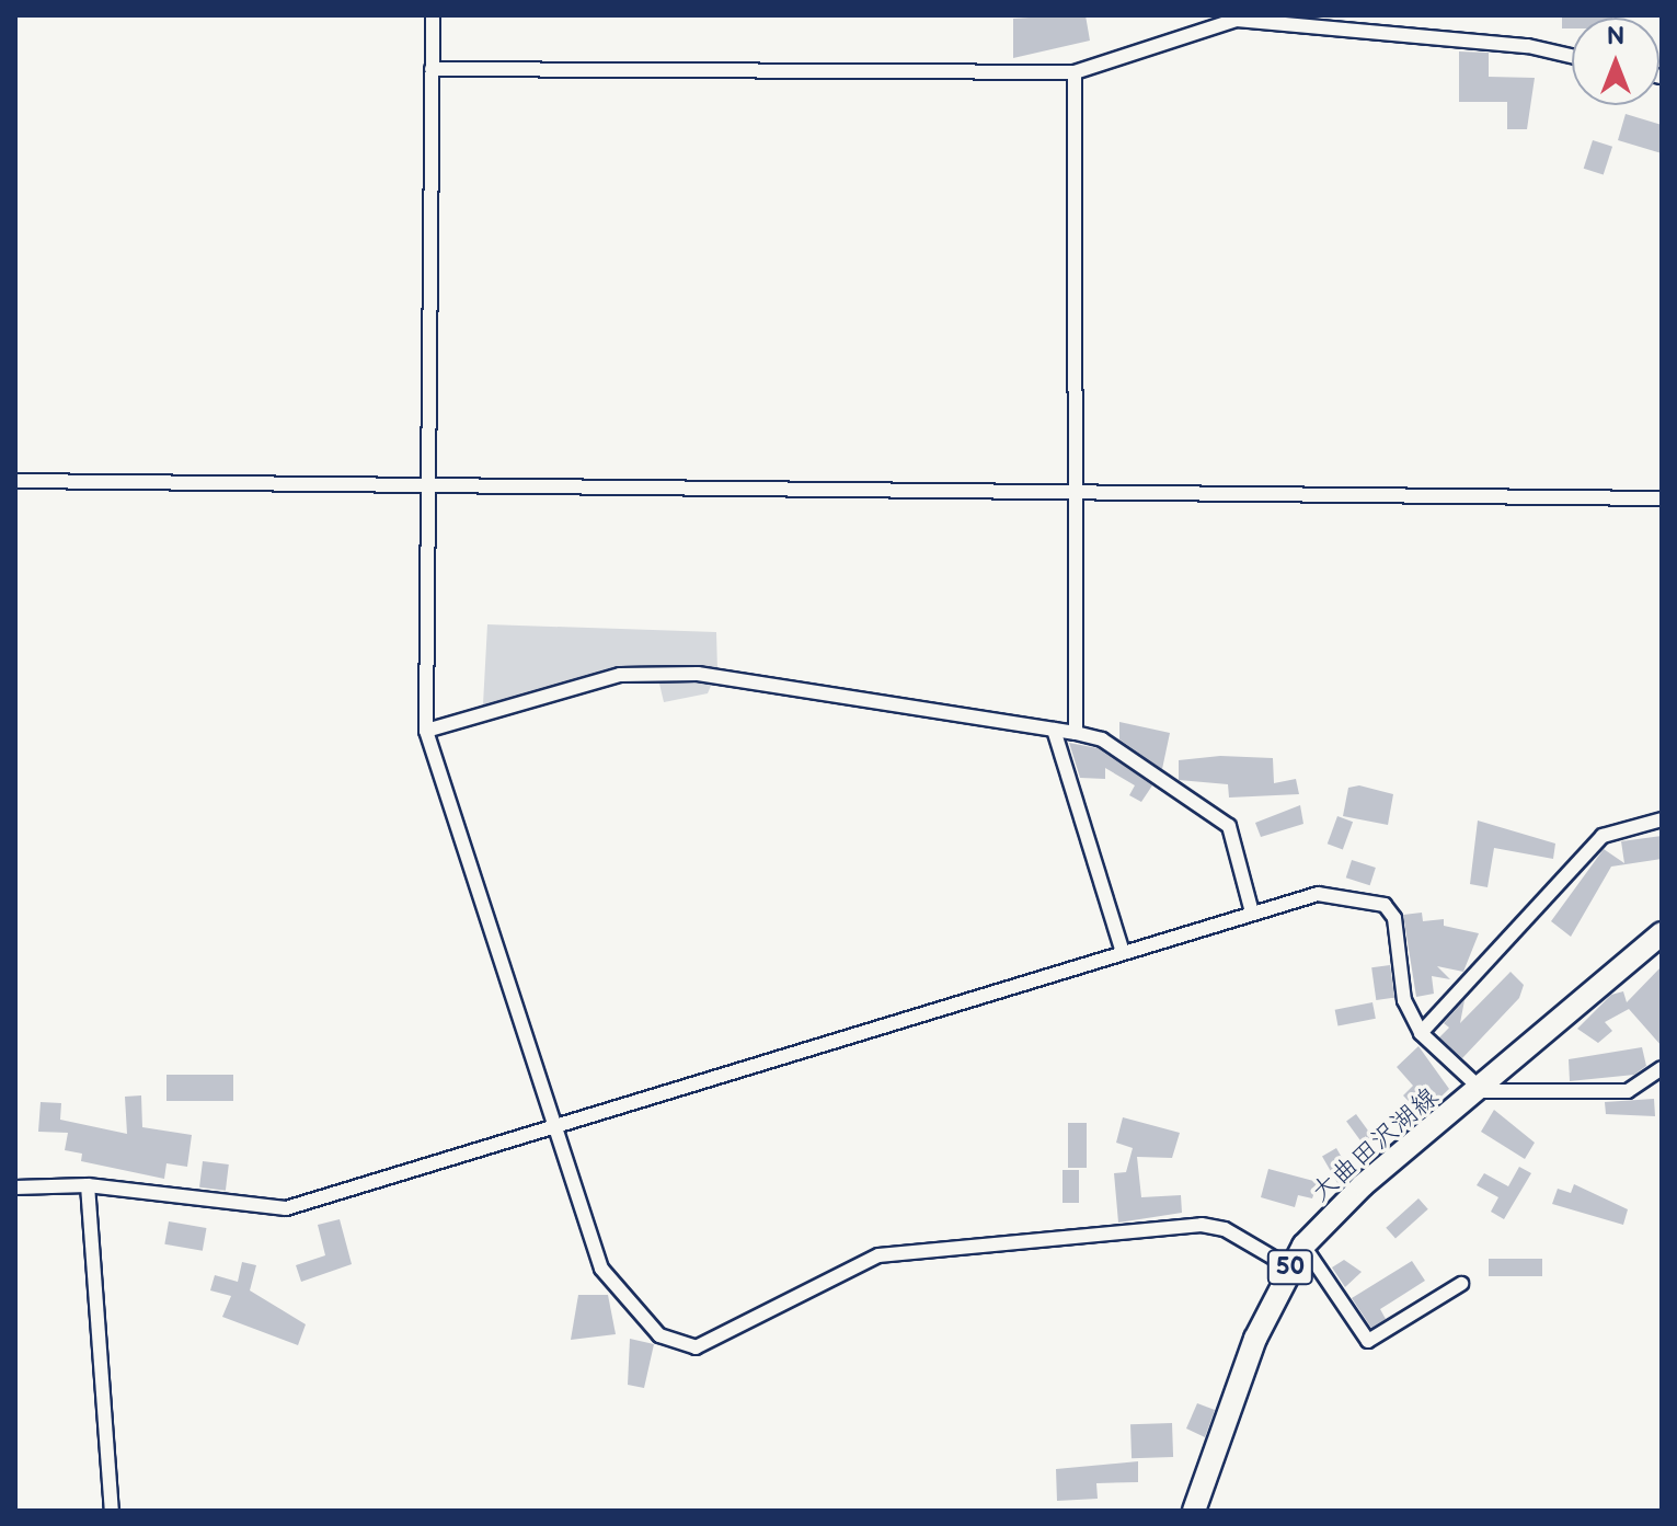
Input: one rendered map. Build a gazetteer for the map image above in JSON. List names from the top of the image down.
{
  "streets": {
    "main road": ["大曲田沢湖線", "50"]
  },
  "north": "top"
}
